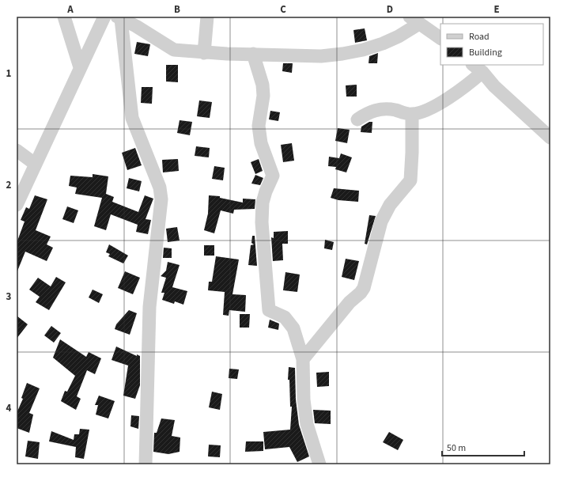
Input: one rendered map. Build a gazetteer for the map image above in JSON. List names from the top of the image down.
{
  "legend": ["Road", "Building"],
  "scale_bar": "50 m",
  "grid": {
    "columns": [
      "A",
      "B",
      "C",
      "D",
      "E"
    ],
    "rows": [
      "1",
      "2",
      "3",
      "4"
    ]
  }
}
